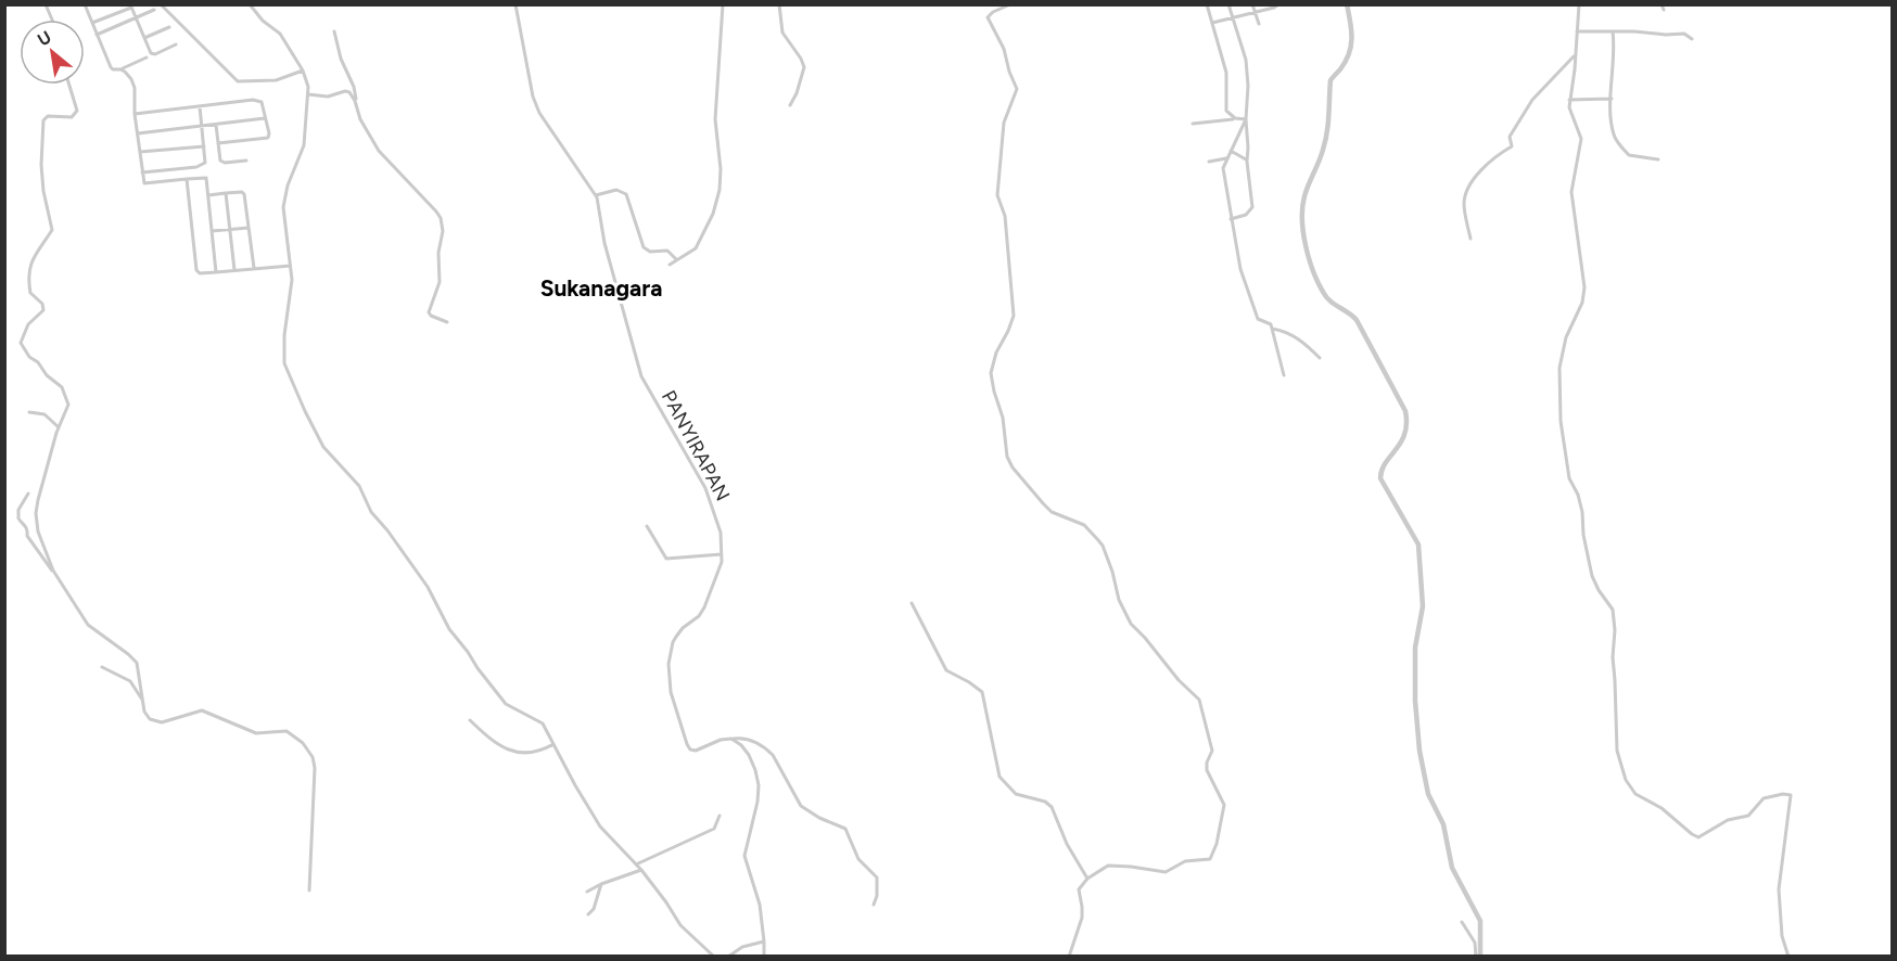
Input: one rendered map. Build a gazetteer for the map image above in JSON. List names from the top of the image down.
{
  "streets": {
    "street": ["PANYIRAPAN"]
  },
  "districts": ["Sukanagara"],
  "north": "top left"
}
